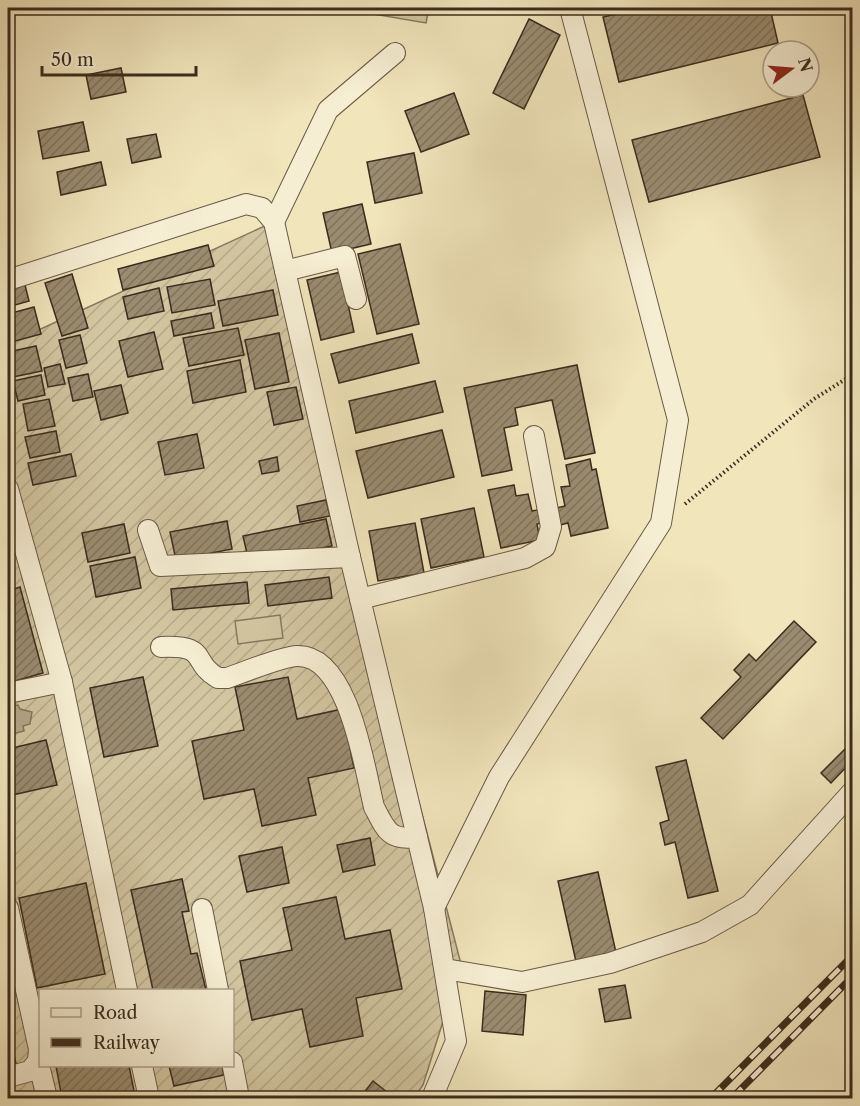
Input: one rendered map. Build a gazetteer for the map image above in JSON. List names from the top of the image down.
{
  "legend": ["Road", "Railway"],
  "scale_bar": "50 m",
  "north": "right"
}
